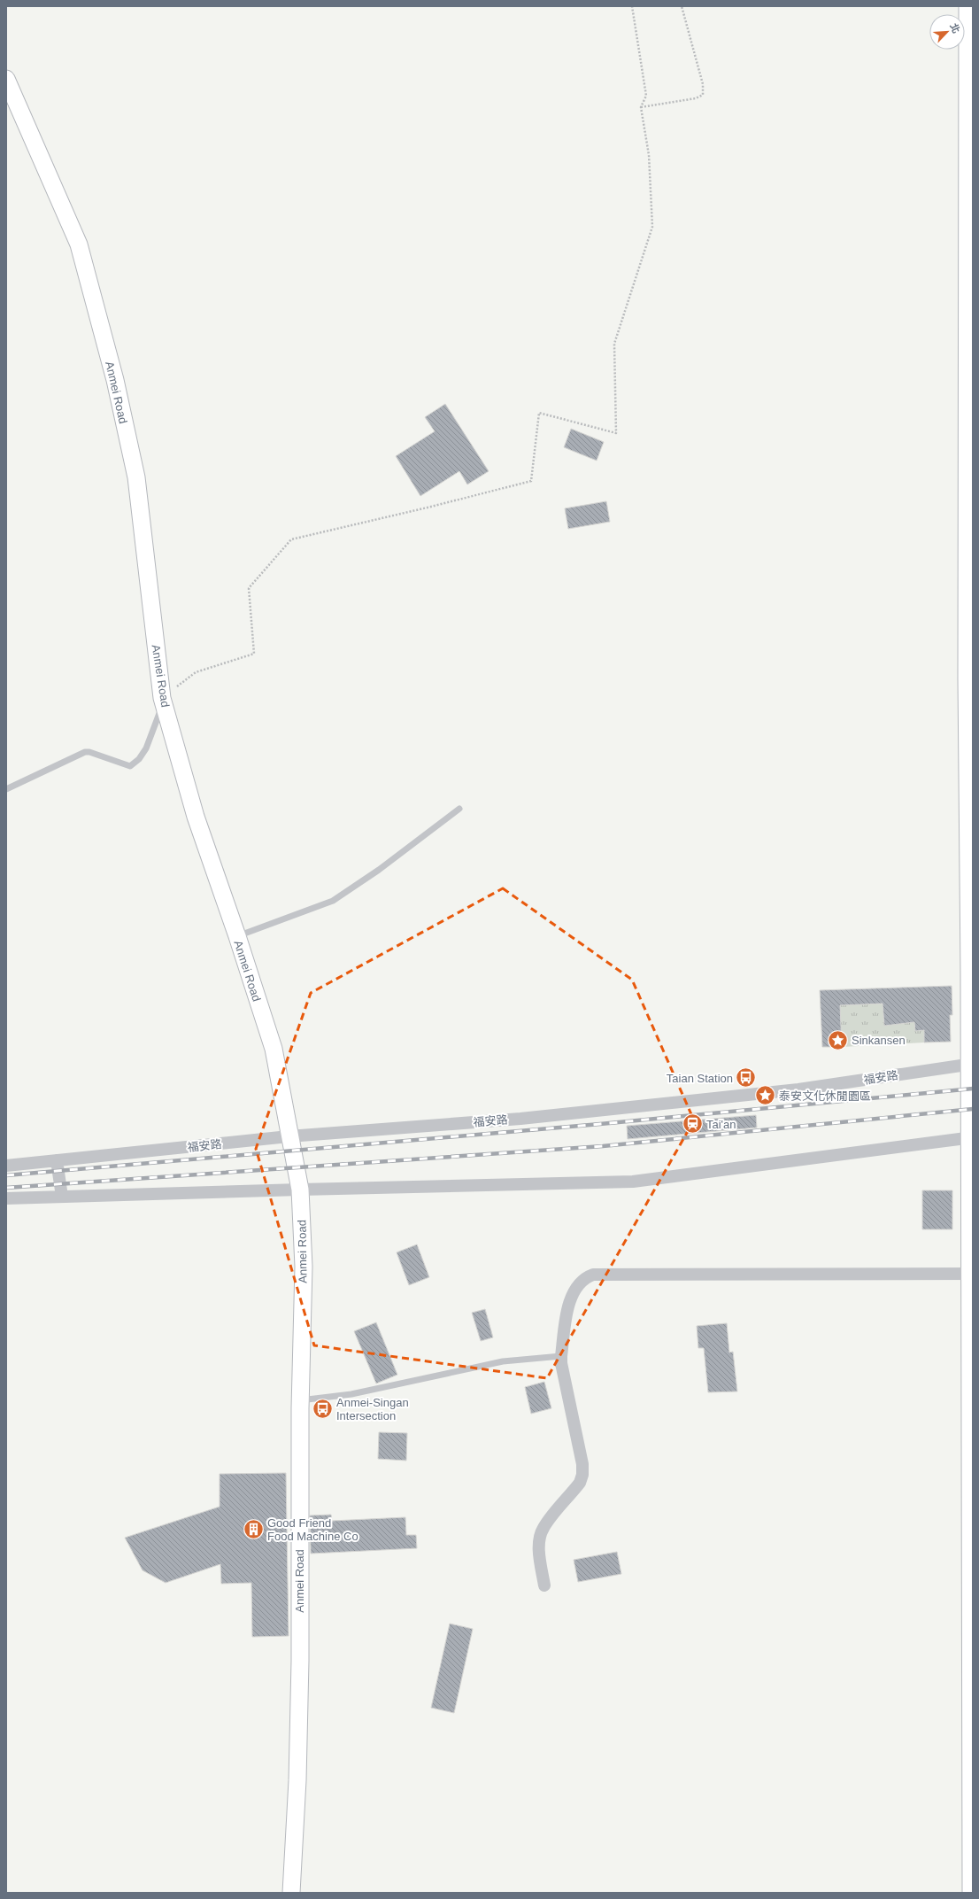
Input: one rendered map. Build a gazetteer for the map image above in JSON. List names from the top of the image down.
{
  "streets": {
    "street": ["Anmei Road", "福安路"]
  },
  "crossings": [
    ["Anmei Road", "福安路"]
  ],
  "places": {
    "place": ["Sinkansen", "泰安文化休閒園區"],
    "bus stop": ["Taian Station", "Anmei-Singan Intersection"],
    "station": ["Tai'an"],
    "building": ["Good Friend Food Machine Co"]
  },
  "north": "top right"
}
